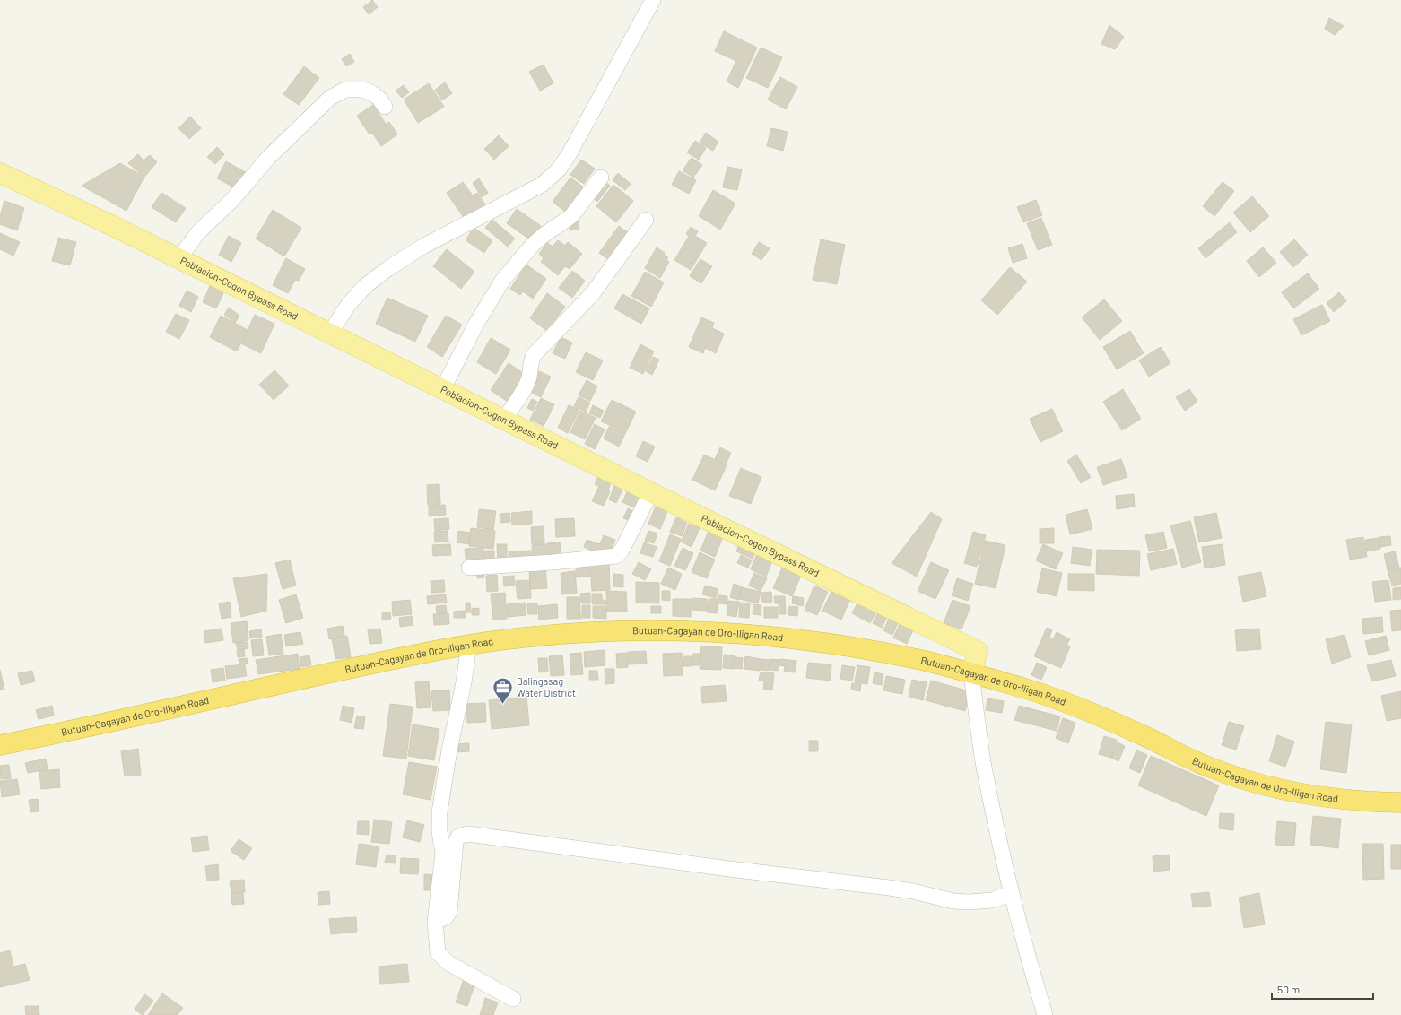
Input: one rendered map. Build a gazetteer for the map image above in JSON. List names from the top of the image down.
{
  "streets": {
    "highway": ["Butuan-Cagayan de Oro-Iligan Road"],
    "main road": ["Poblacion-Cogon Bypass Road"]
  },
  "crossings": [
    ["Poblacion-Cogon Bypass Road", "Butuan-Cagayan de Oro-Iligan Road"]
  ],
  "places": {
    "office": ["Balingasag Water District"]
  },
  "scale_bar": "50 m"
}
